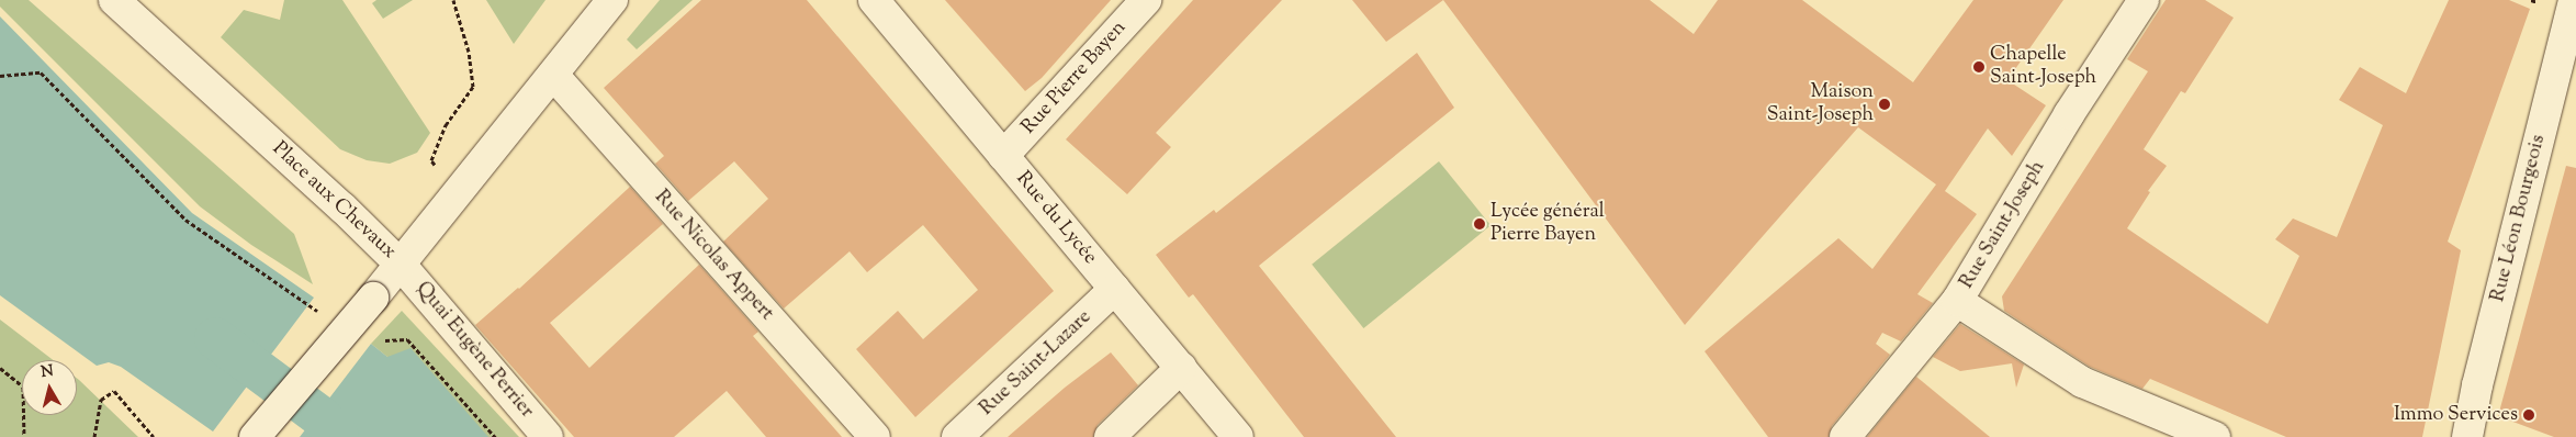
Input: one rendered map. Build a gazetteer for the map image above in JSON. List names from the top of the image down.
{
  "streets": {
    "street": [
      "Rue Pierre Bayen",
      "Place aux Chevaux",
      "Rue du Lycée",
      "Rue Léon Bourgeois",
      "Rue Saint-Joseph",
      "Rue Nicolas Appert",
      "Quai Eugène Perrier",
      "Rue Saint-Lazare"
    ]
  },
  "crossings": [
    ["Rue Pierre Bayen", "Rue du Lycée"],
    ["Place aux Chevaux", "Rue Nicolas Appert"],
    ["Place aux Chevaux", "Quai Eugène Perrier"],
    ["Rue du Lycée", "Rue Saint-Lazare"]
  ],
  "places": [
    "Chapelle Saint-Joseph",
    "Maison Saint-Joseph",
    "Lycée général Pierre Bayen",
    "Immo Services"
  ],
  "north": "top"
}
